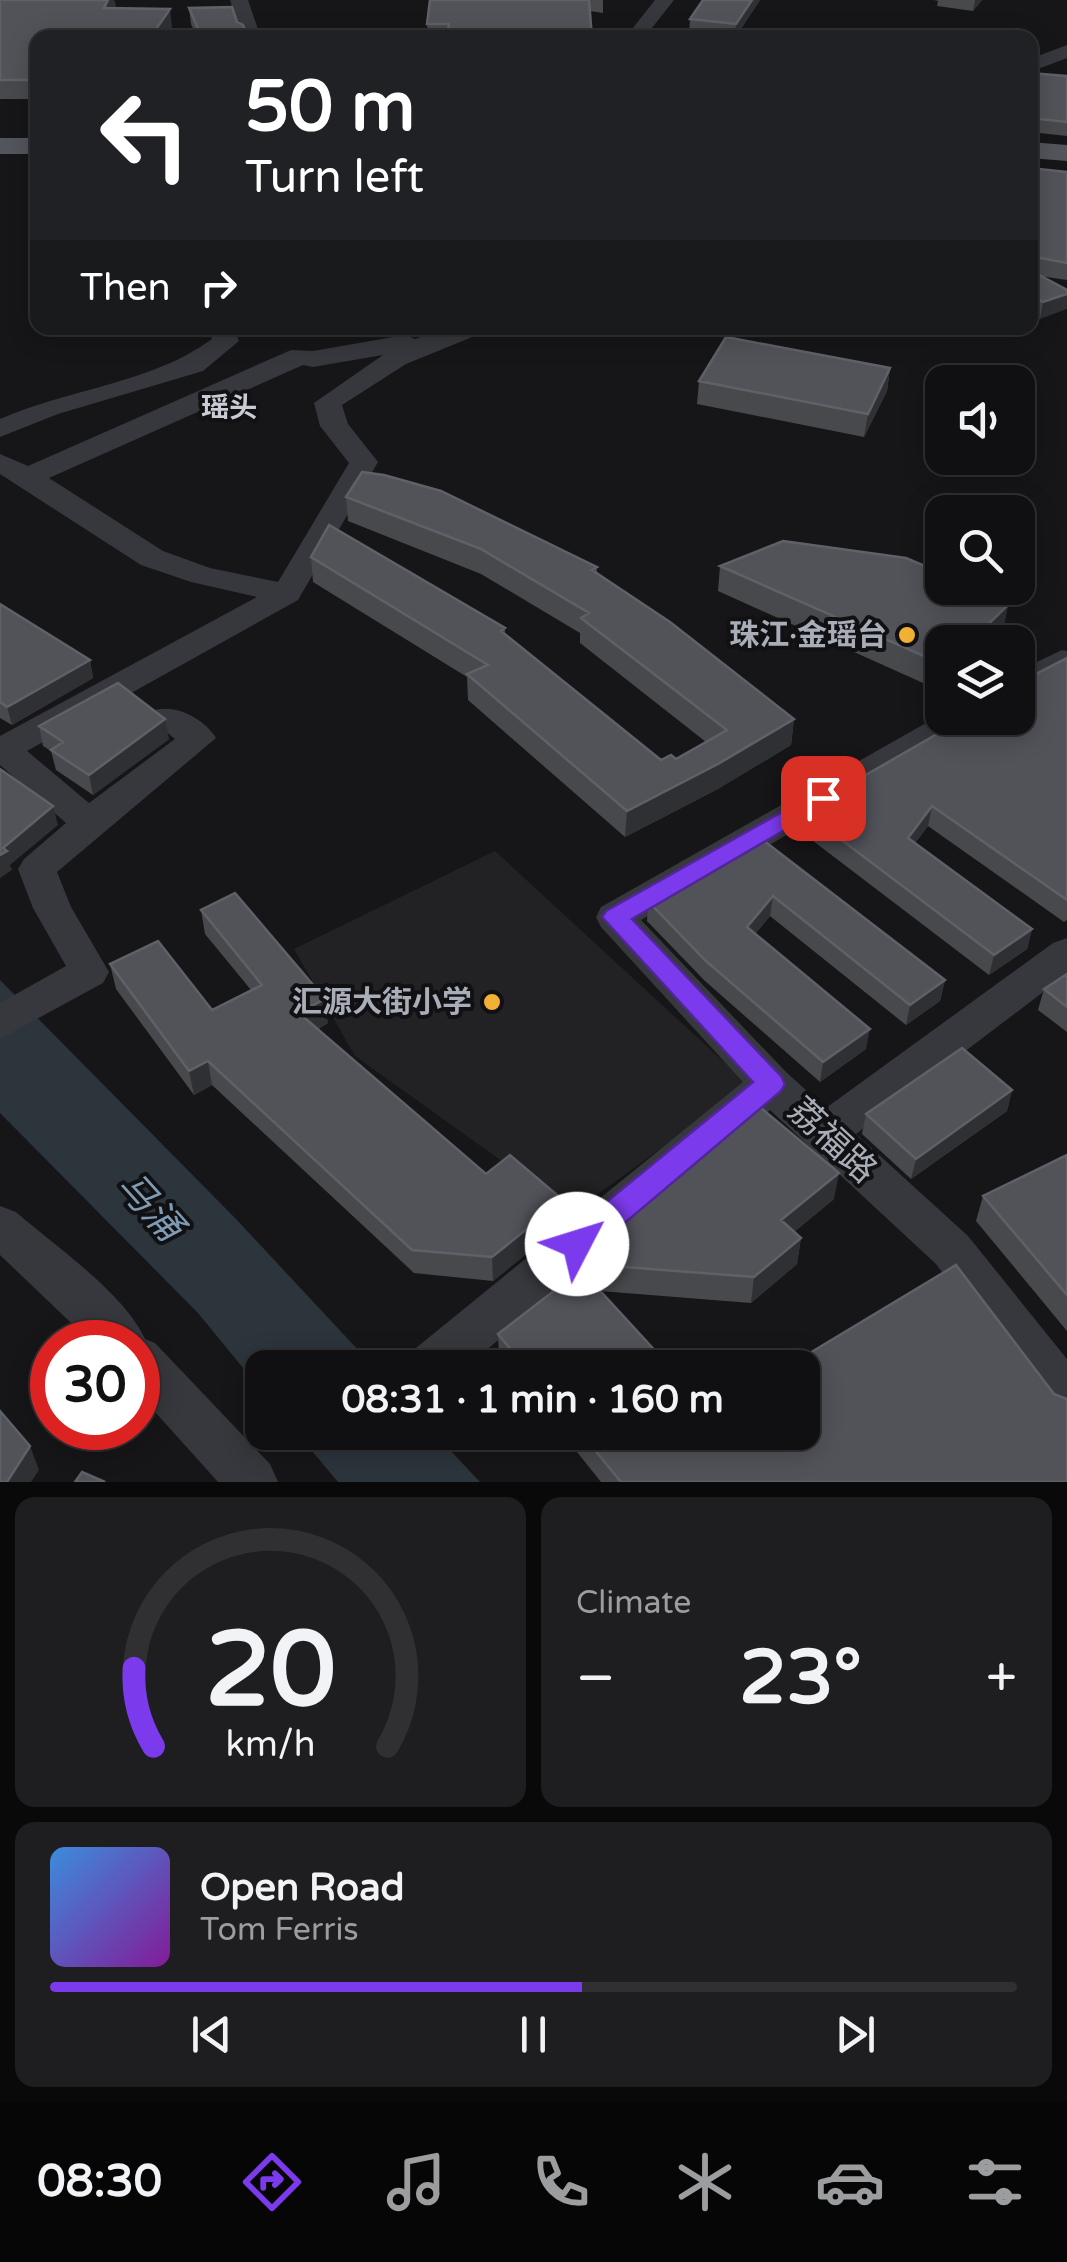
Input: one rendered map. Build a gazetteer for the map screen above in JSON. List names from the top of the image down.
{
  "streets": {
    "street": ["荔福路"]
  },
  "districts": ["瑶头"],
  "water": ["马涌"],
  "places": ["珠江·金瑶台", "汇源大街小学"],
  "page": {
    "turn": ["50 m", "Turn left"],
    "then": "Then",
    "limit": "30",
    "trip": "08:31 · 1 min · 160 m",
    "tile": "Climate",
    "heat": ["−", "23°", "+"],
    "song": ["Open Road", "Tom Ferris"],
    "tabs": "08:30",
    "gauge": ["20", "km/h"]
  }
}
